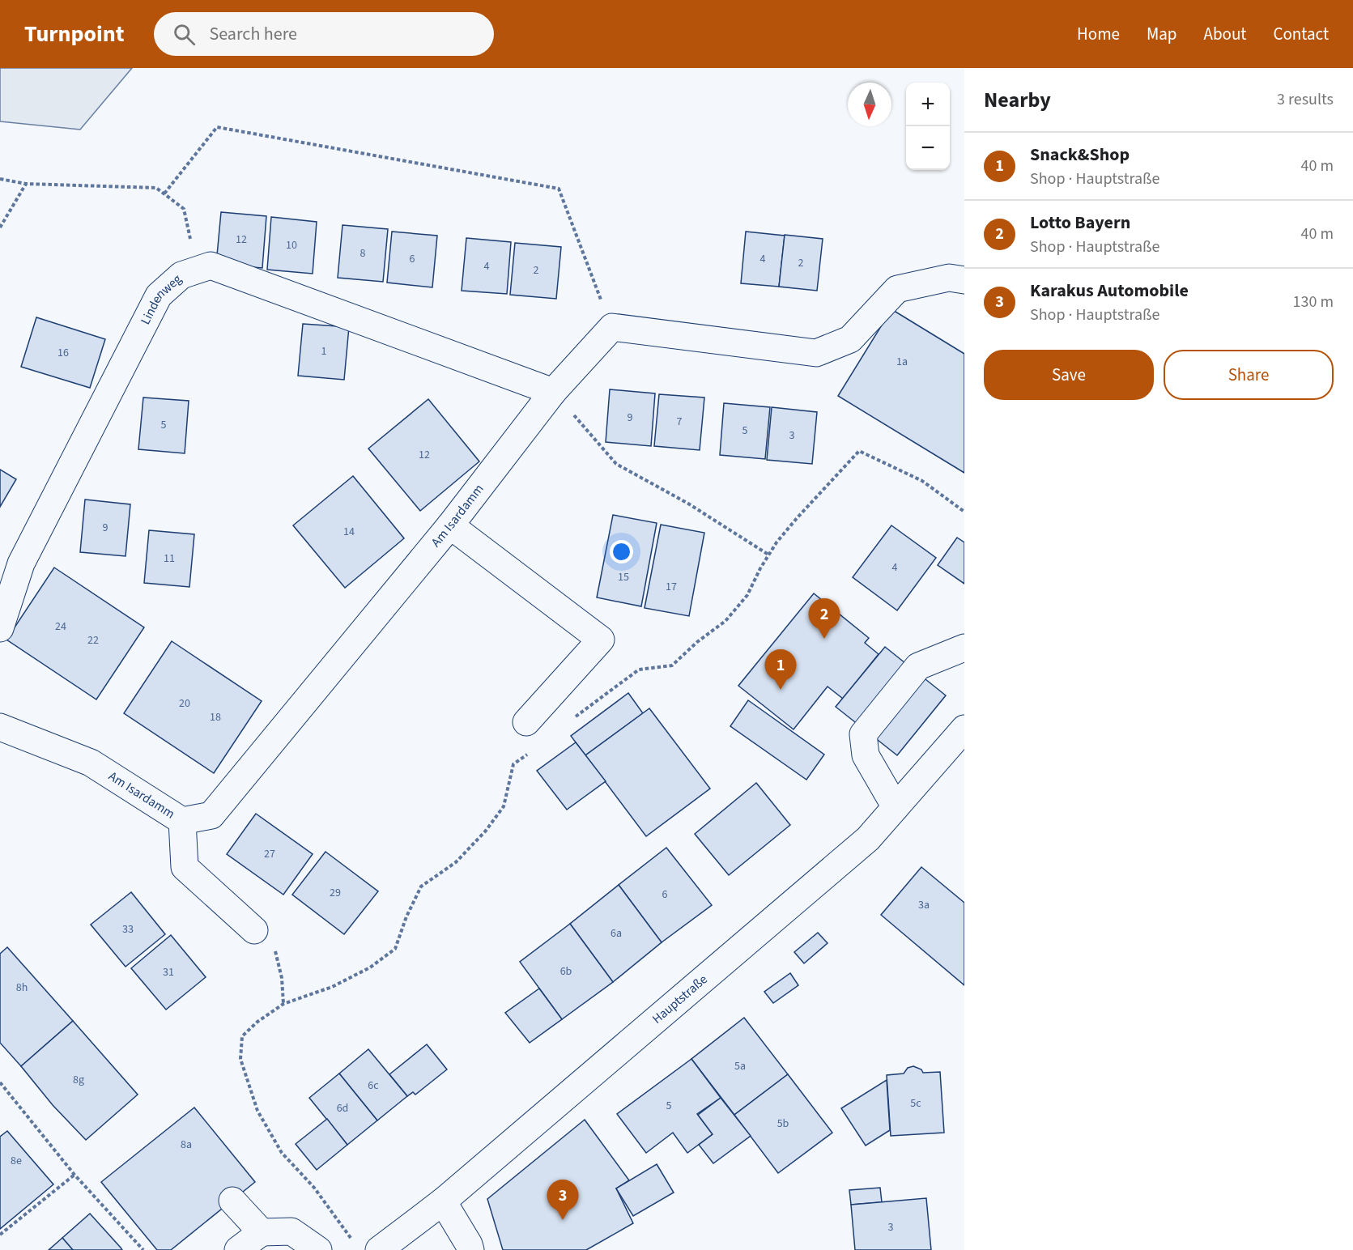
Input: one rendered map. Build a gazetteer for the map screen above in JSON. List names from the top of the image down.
{
  "streets": {
    "street": ["Lindenweg", "Am Isardamm", "Hauptstraße"]
  },
  "crossings": [
    ["Lindenweg", "Am Isardamm"]
  ],
  "house_numbers": [
    "12",
    "10",
    "8",
    "6",
    "4",
    "2",
    "4",
    "2",
    "1",
    "16",
    "1a",
    "9",
    "7",
    "5",
    "5",
    "3",
    "12",
    "9",
    "14",
    "11",
    "4",
    "15",
    "17",
    "24",
    "22",
    "20",
    "18",
    "27",
    "29",
    "6",
    "3a",
    "33",
    "6a",
    "6b",
    "31",
    "8h",
    "5a",
    "8g",
    "6c",
    "5c",
    "5",
    "6d",
    "5b",
    "8a",
    "8e",
    "3"
  ],
  "north": "bottom",
  "page": {
    "header": "Turnpoint",
    "search": "Search here",
    "nav": [
      "Home",
      "Map",
      "About",
      "Contact"
    ],
    "heading": ["Nearby", "3 results"],
    "map_buttons": ["+", "−"],
    "list": [
      {
        "mark": "1",
        "name": "Snack&Shop",
        "note": "Shop · Hauptstraße",
        "value": "40 m"
      },
      {
        "mark": "2",
        "name": "Lotto Bayern",
        "note": "Shop · Hauptstraße",
        "value": "40 m"
      },
      {
        "mark": "3",
        "name": "Karakus Automobile",
        "note": "Shop · Hauptstraße",
        "value": "130 m"
      }
    ],
    "buttons": ["Save", "Share"],
    "pins": ["2", "1", "3"]
  }
}
